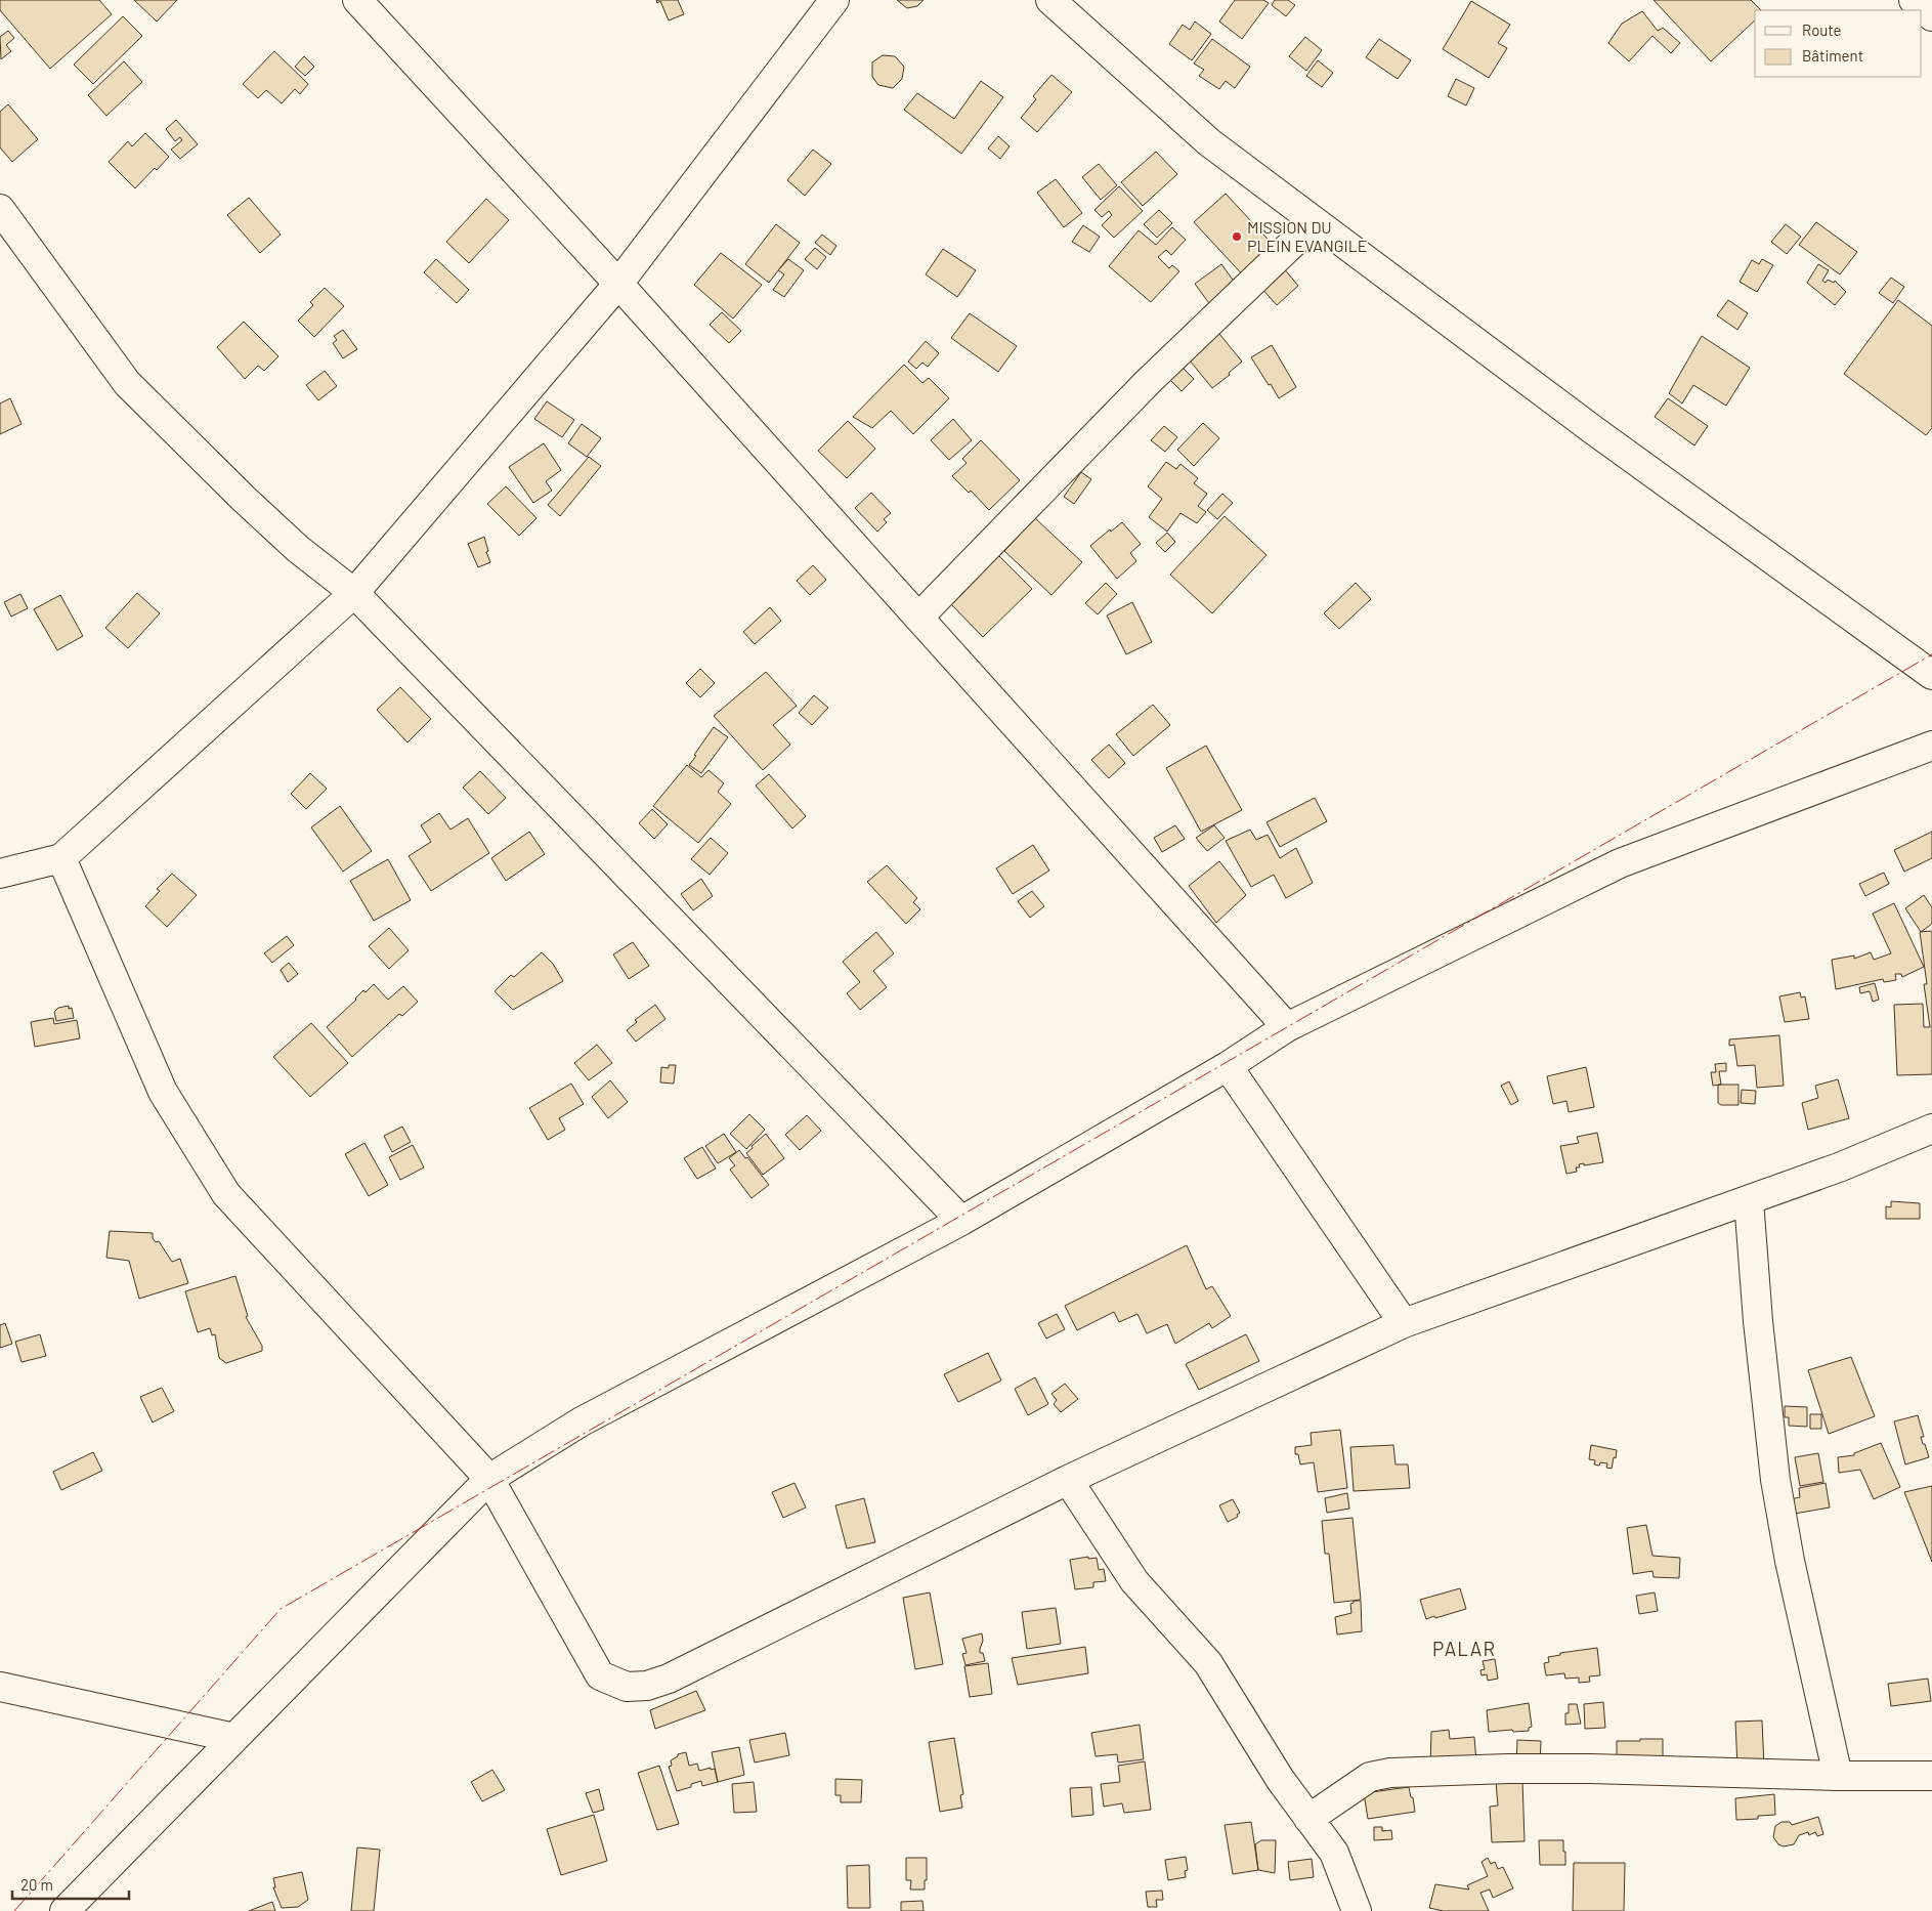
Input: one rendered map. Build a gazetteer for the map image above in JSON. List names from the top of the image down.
{
  "districts": ["PALAR"],
  "places": ["MISSION DU PLEIN EVANGILE"],
  "legend": ["Route", "Bâtiment"],
  "scale_bar": "20 m"
}
